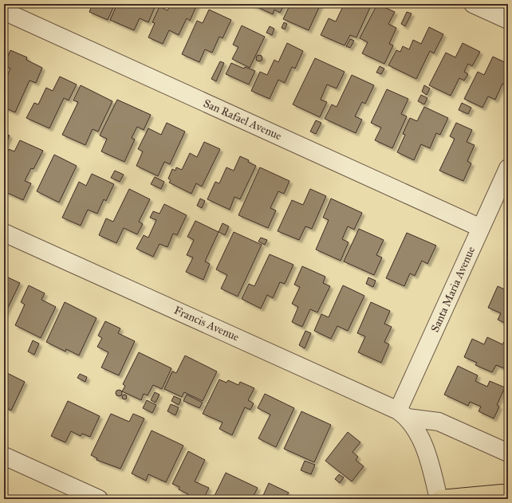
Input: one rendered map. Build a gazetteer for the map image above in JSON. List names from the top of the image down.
{
  "streets": {
    "street": ["San Rafael Avenue", "Santa Maria Avenue", "Francis Avenue"]
  },
  "crossings": [
    ["San Rafael Avenue", "Santa Maria Avenue"],
    ["Santa Maria Avenue", "Francis Avenue"]
  ]
}
